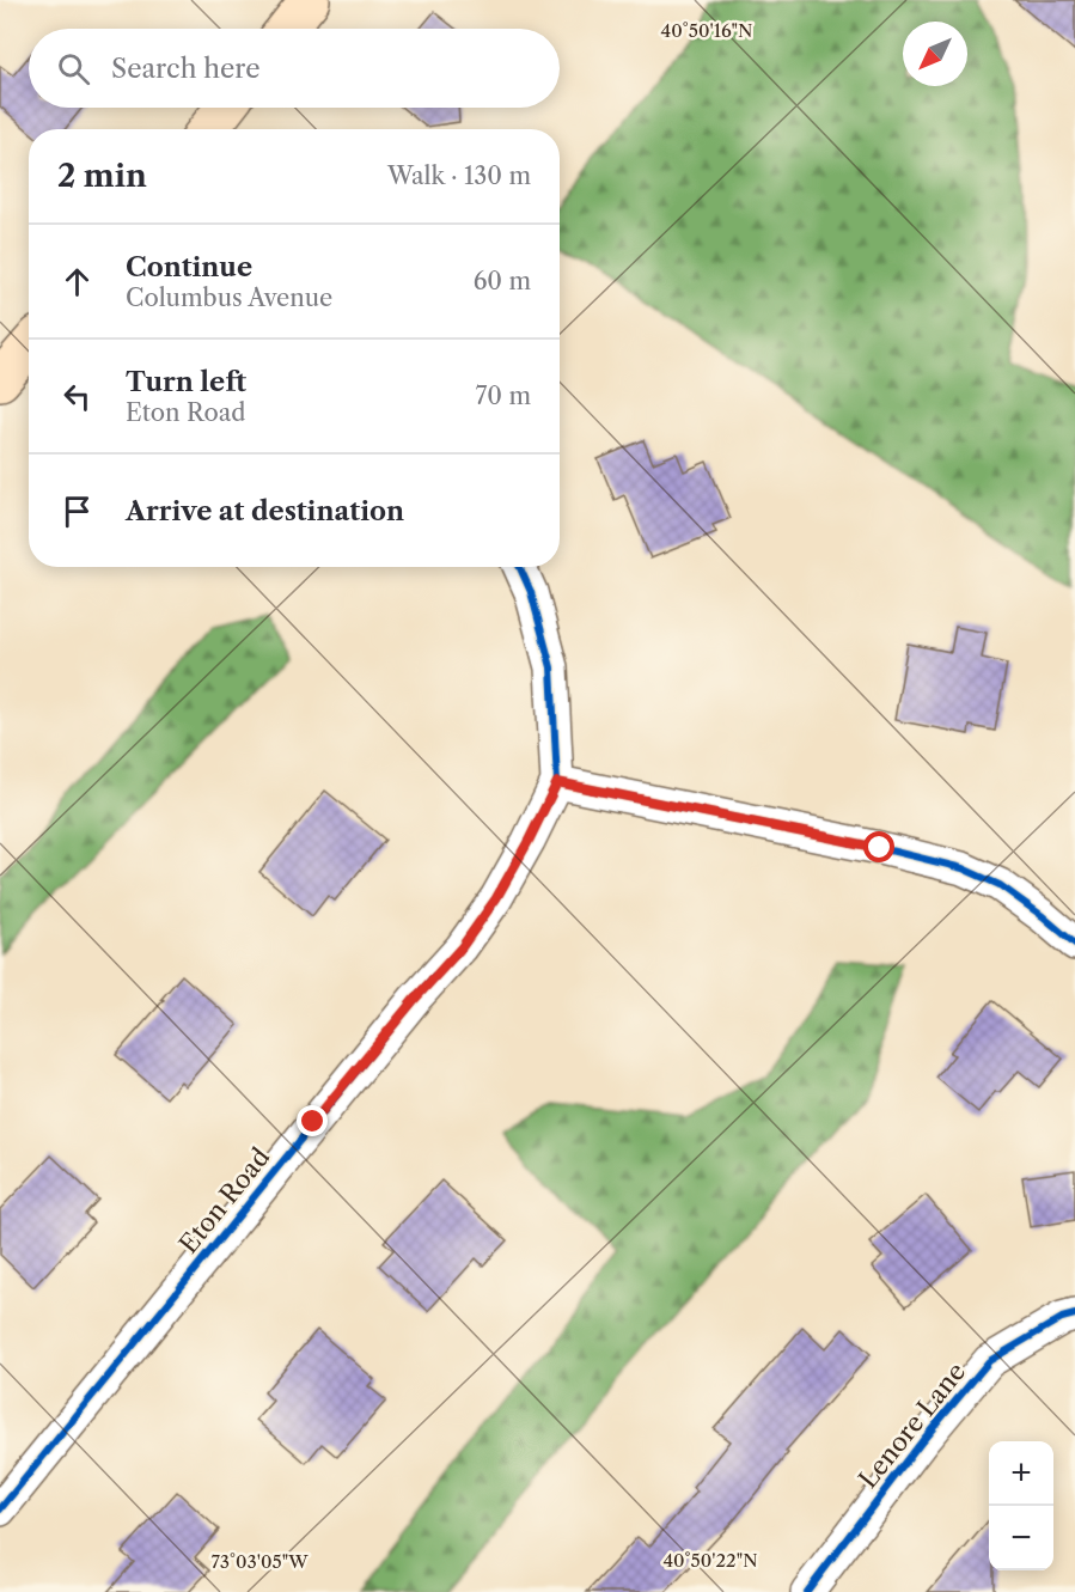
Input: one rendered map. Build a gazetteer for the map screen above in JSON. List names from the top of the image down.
{
  "streets": {
    "street": ["Eton Road", "Lenore Lane"]
  },
  "north": "bottom left",
  "page": {
    "search": "Search here",
    "heading": ["2 min", "Walk · 130 m"],
    "list": [
      ["Continue", "Columbus Avenue", "60 m"],
      ["Turn left", "Eton Road", "70 m"],
      "Arrive at destination"
    ],
    "map_buttons": ["+", "−"]
  },
  "coordinates": ["40°50'16\"N", "40°50'22\"N", "73°03'05\"W"]
}
